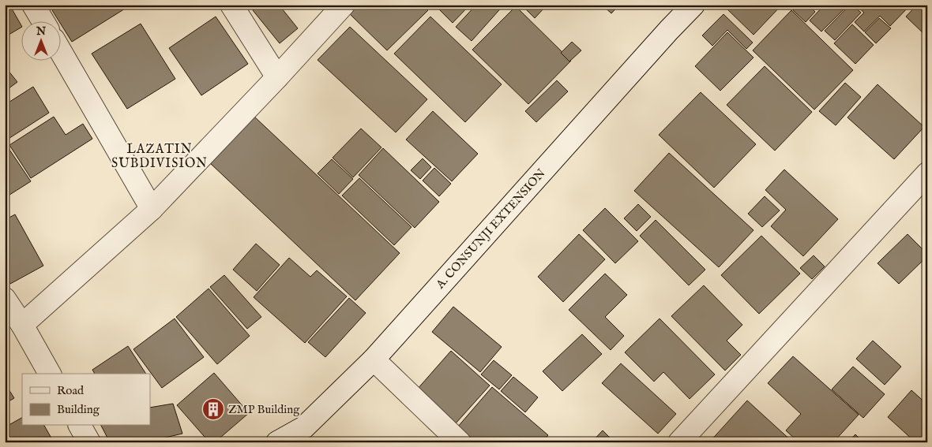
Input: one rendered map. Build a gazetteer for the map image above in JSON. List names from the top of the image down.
{
  "streets": {
    "street": ["A. CONSUNJI EXTENSION"]
  },
  "districts": ["LAZATIN SUBDIVISION"],
  "places": {
    "building": ["ZMP Building"]
  },
  "legend": ["Road", "Building"],
  "north": "top"
}
